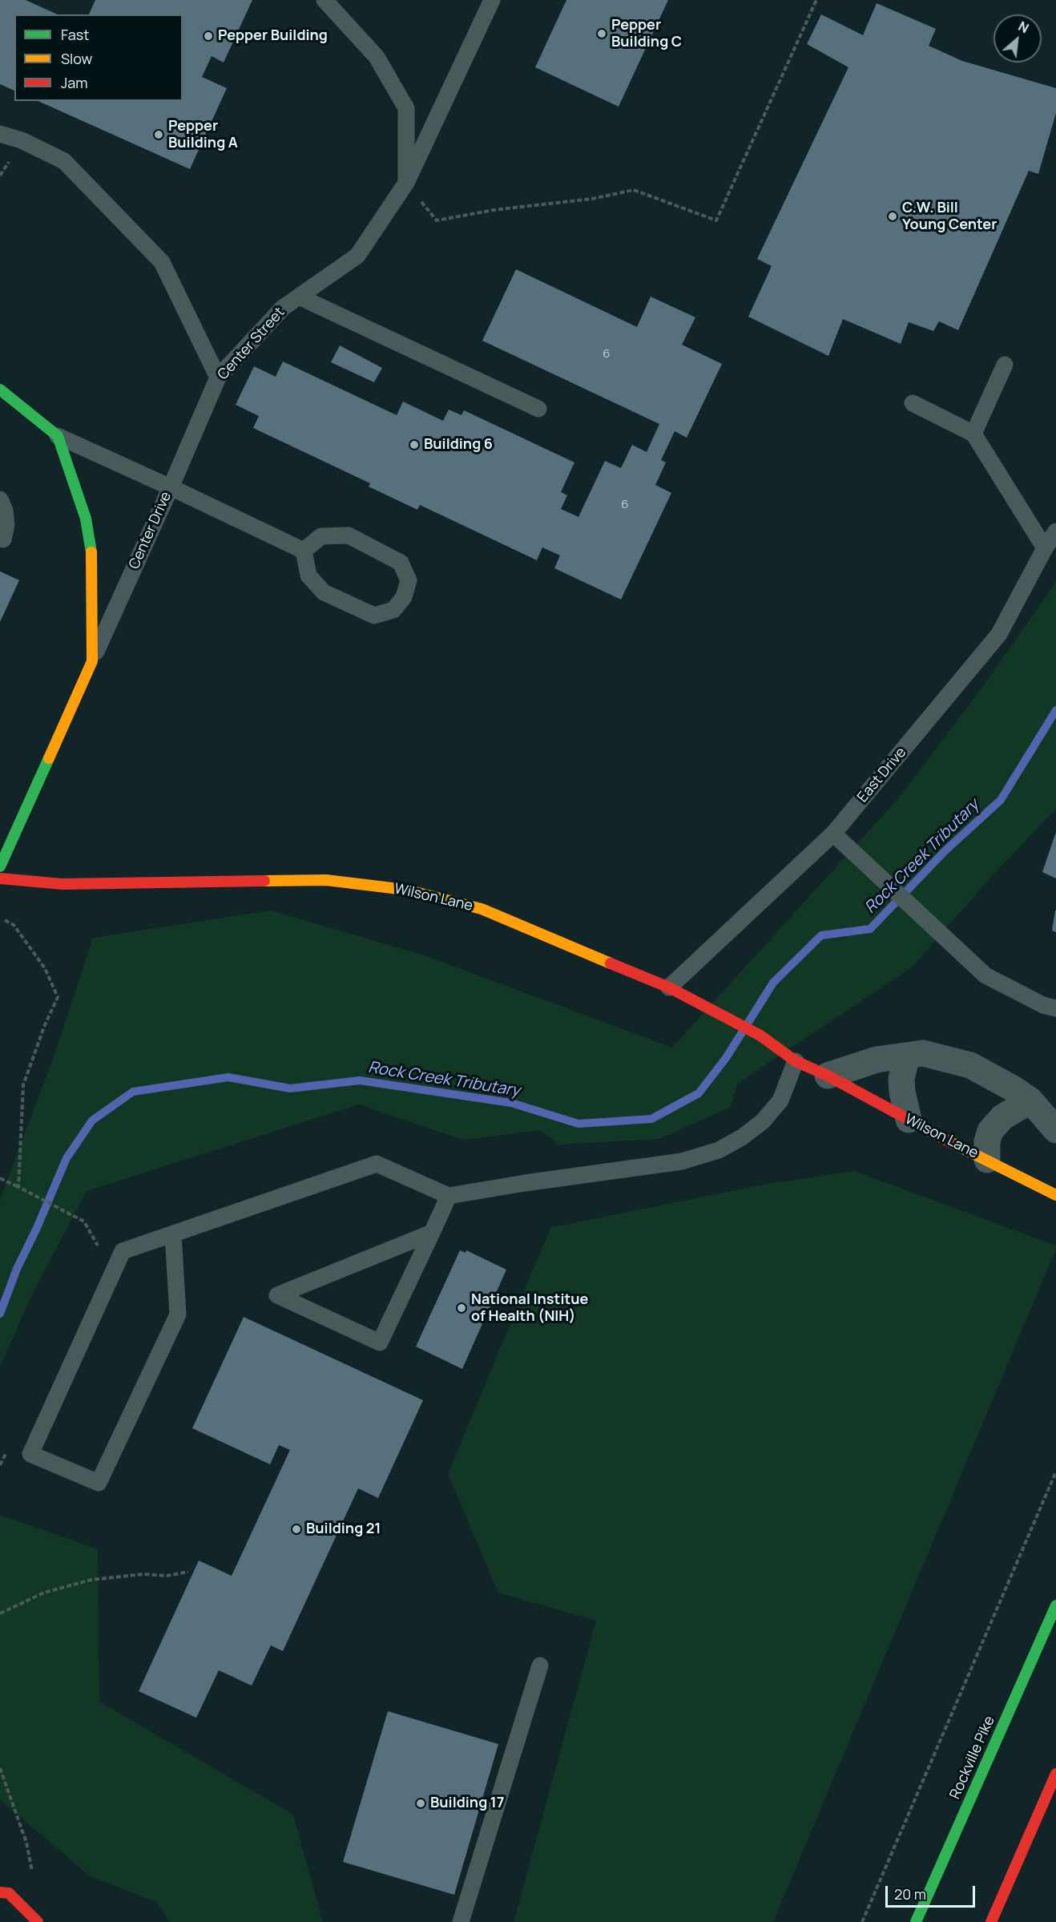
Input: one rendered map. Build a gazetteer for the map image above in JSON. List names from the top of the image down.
{
  "streets": {
    "street": ["Center Drive", "Wilson Lane", "Rockville Pike"],
    "lane": ["Center Street", "East Drive"]
  },
  "crossings": [
    ["Center Street", "Center Drive"],
    ["East Drive", "Wilson Lane"]
  ],
  "water": ["Rock Creek Tributary"],
  "places": [
    "Pepper Building C",
    "Pepper Building",
    "Pepper Building A",
    "C.W. Bill Young Center",
    "Building 6",
    "National Institue of Health (NIH)",
    "Building 21",
    "Building 17"
  ],
  "house_numbers": ["6", "6"],
  "legend": ["Fast", "Slow", "Jam"],
  "scale_bar": "20 m",
  "north": "top right"
}
